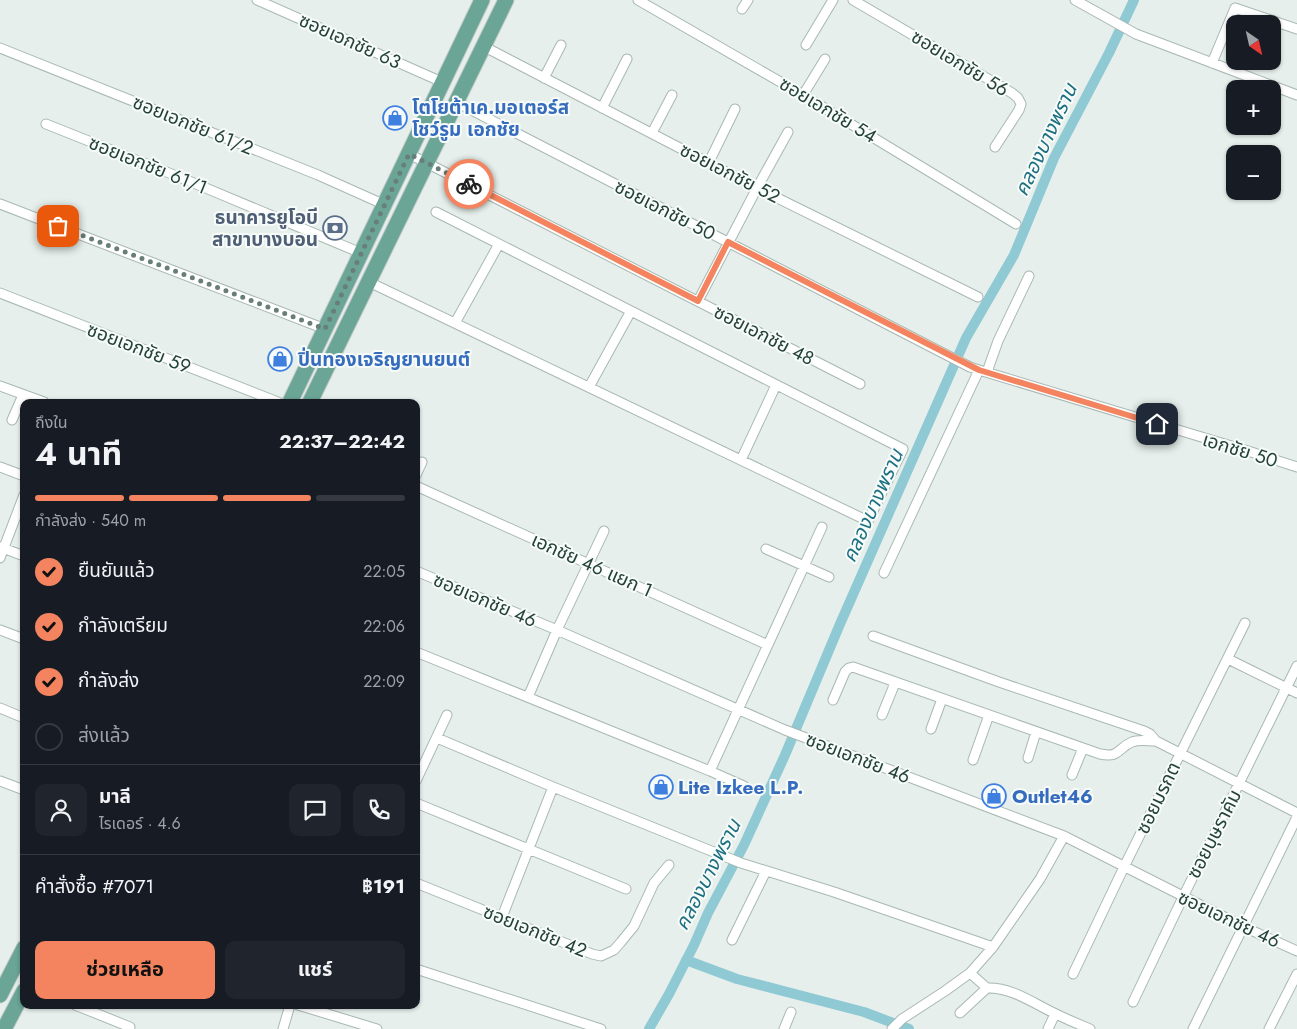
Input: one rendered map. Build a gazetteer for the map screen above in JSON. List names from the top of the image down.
{
  "streets": {
    "street": [
      "ซอยเอกชัย 63",
      "ซอยเอกชัย 56",
      "ซอยเอกชัย 54",
      "ซอยเอกชัย 61/2",
      "ซอยเอกชัย 61/1",
      "ซอยเอกชัย 52",
      "ซอยเอกชัย 50",
      "ซอยเอกชัย 48",
      "ซอยเอกชัย 59",
      "เอกชัย 50",
      "เอกชัย 46 แยก 1",
      "ซอยเอกชัย 46",
      "ซอยมรกต",
      "ซอยบุษราคัม",
      "ซอยเอกชัย 42"
    ]
  },
  "crossings": [
    ["ซอยเอกชัย 50", "เอกชัย 50"],
    ["ซอยเอกชัย 46", "ซอยมรกต"],
    ["ซอยเอกชัย 46", "ซอยบุษราคัม"]
  ],
  "water": ["คลองบางพราน"],
  "places": {
    "shop": [
      "โตโยต้าเค.มอเตอร์ส โชว์รูม เอกชัย",
      "ปิ่นทองเจริญยานยนต์",
      "Lite Izkee L.P.",
      "Outlet46"
    ],
    "bank": ["ธนาคารยูโอบี สาขาบางบอน"]
  },
  "north": "bottom right",
  "page": {
    "map_buttons": ["+", "−"],
    "heading": ["4 นาที", "ถึงใน", "22:37–22:42"],
    "panel": [
      "มาลี",
      "ไรเดอร์ · 4.6",
      "คำสั่งซื้อ #7071",
      "฿191"
    ],
    "bar": "กำลังส่ง · 540 m",
    "list": [
      ["ยืนยันแล้ว", "22:05"],
      ["กำลังเตรียม", "22:06"],
      ["กำลังส่ง", "22:09"],
      "ส่งแล้ว"
    ],
    "buttons": ["ช่วยเหลือ", "แชร์"]
  }
}
